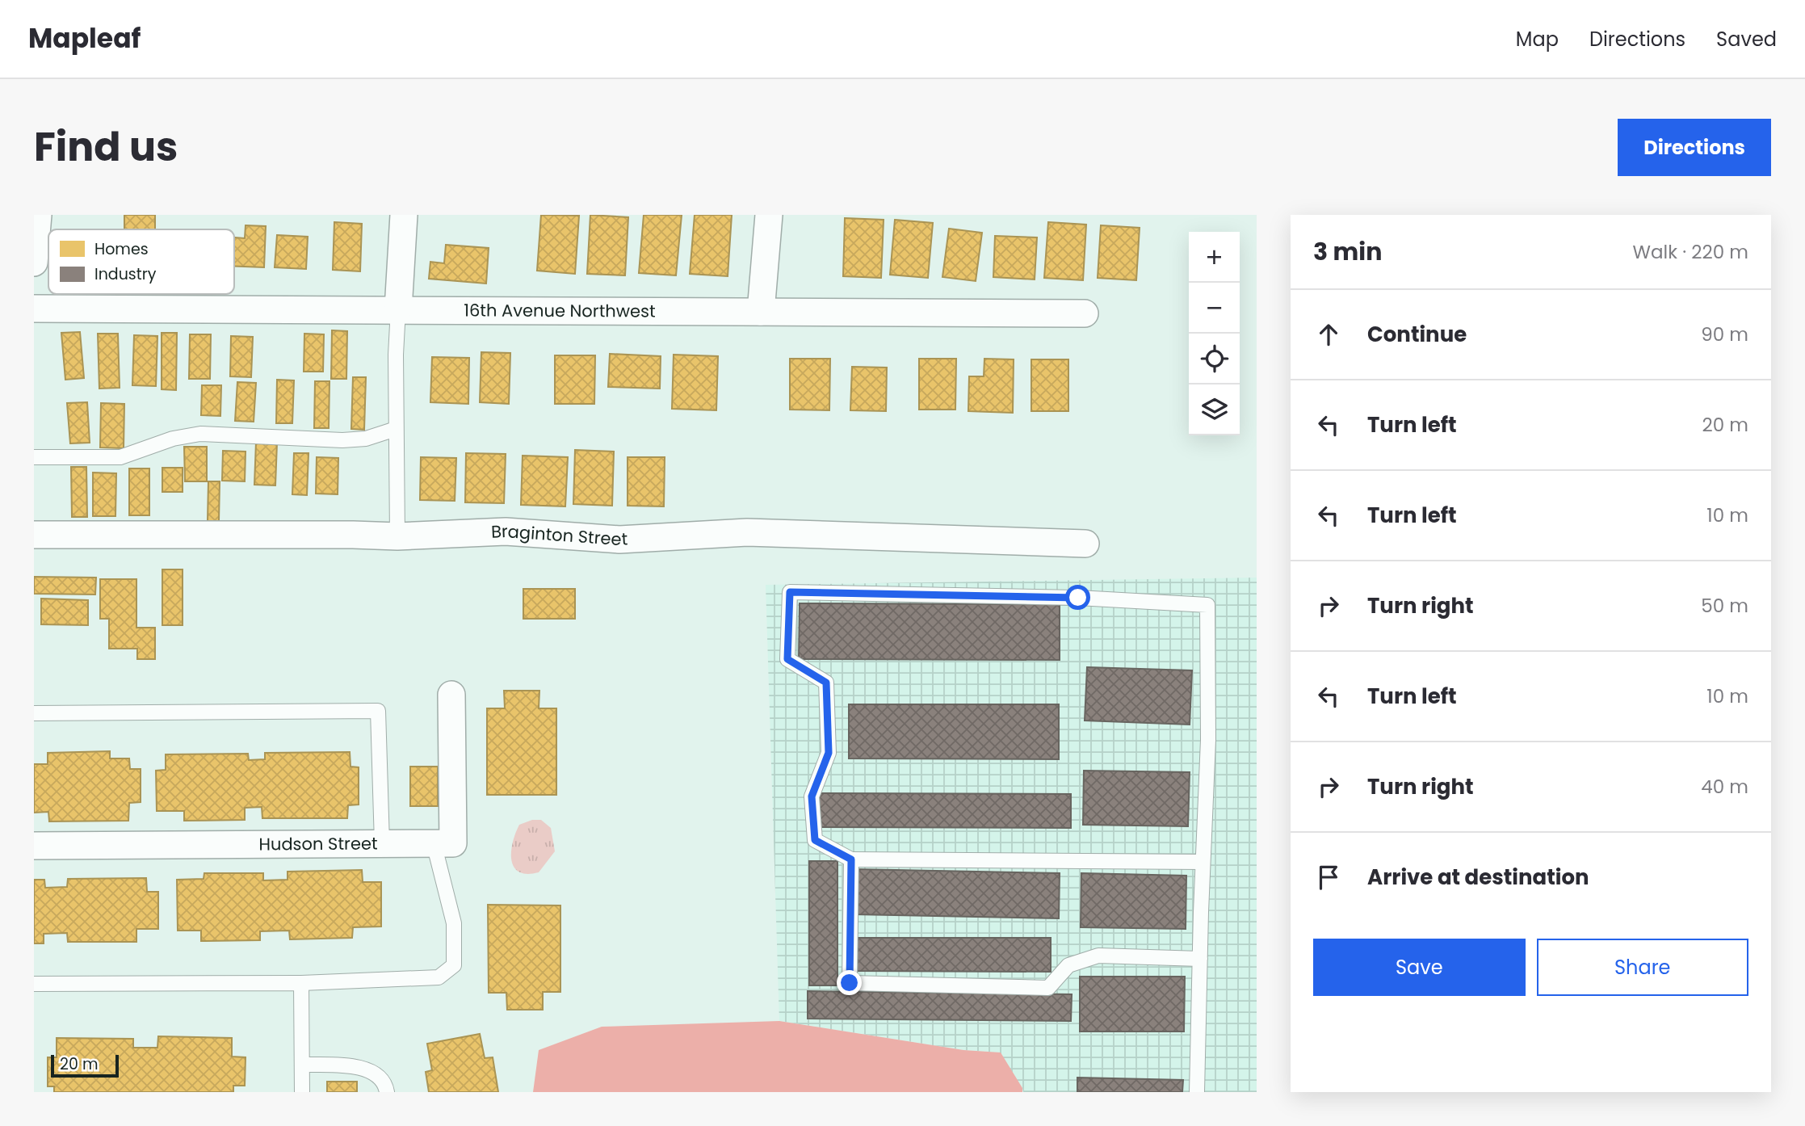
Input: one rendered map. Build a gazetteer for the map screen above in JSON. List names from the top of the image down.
{
  "streets": {
    "street": ["16th Avenue Northwest", "Braginton Street", "Hudson Street"]
  },
  "legend": ["Homes", "Industry"],
  "scale_bar": "20 m",
  "page": {
    "header": "Mapleaf",
    "nav": ["Map", "Directions", "Saved"],
    "title": "Find us",
    "buttons": [
      "Directions",
      ["Save", "Share"]
    ],
    "heading": ["3 min", "Walk · 220 m"],
    "map_buttons": ["+", "−"],
    "list": [
      ["Continue", "90 m"],
      ["Turn left", "20 m"],
      ["Turn left", "10 m"],
      ["Turn right", "50 m"],
      ["Turn left", "10 m"],
      ["Turn right", "40 m"],
      "Arrive at destination"
    ],
    "scale": "20 m"
  }
}
